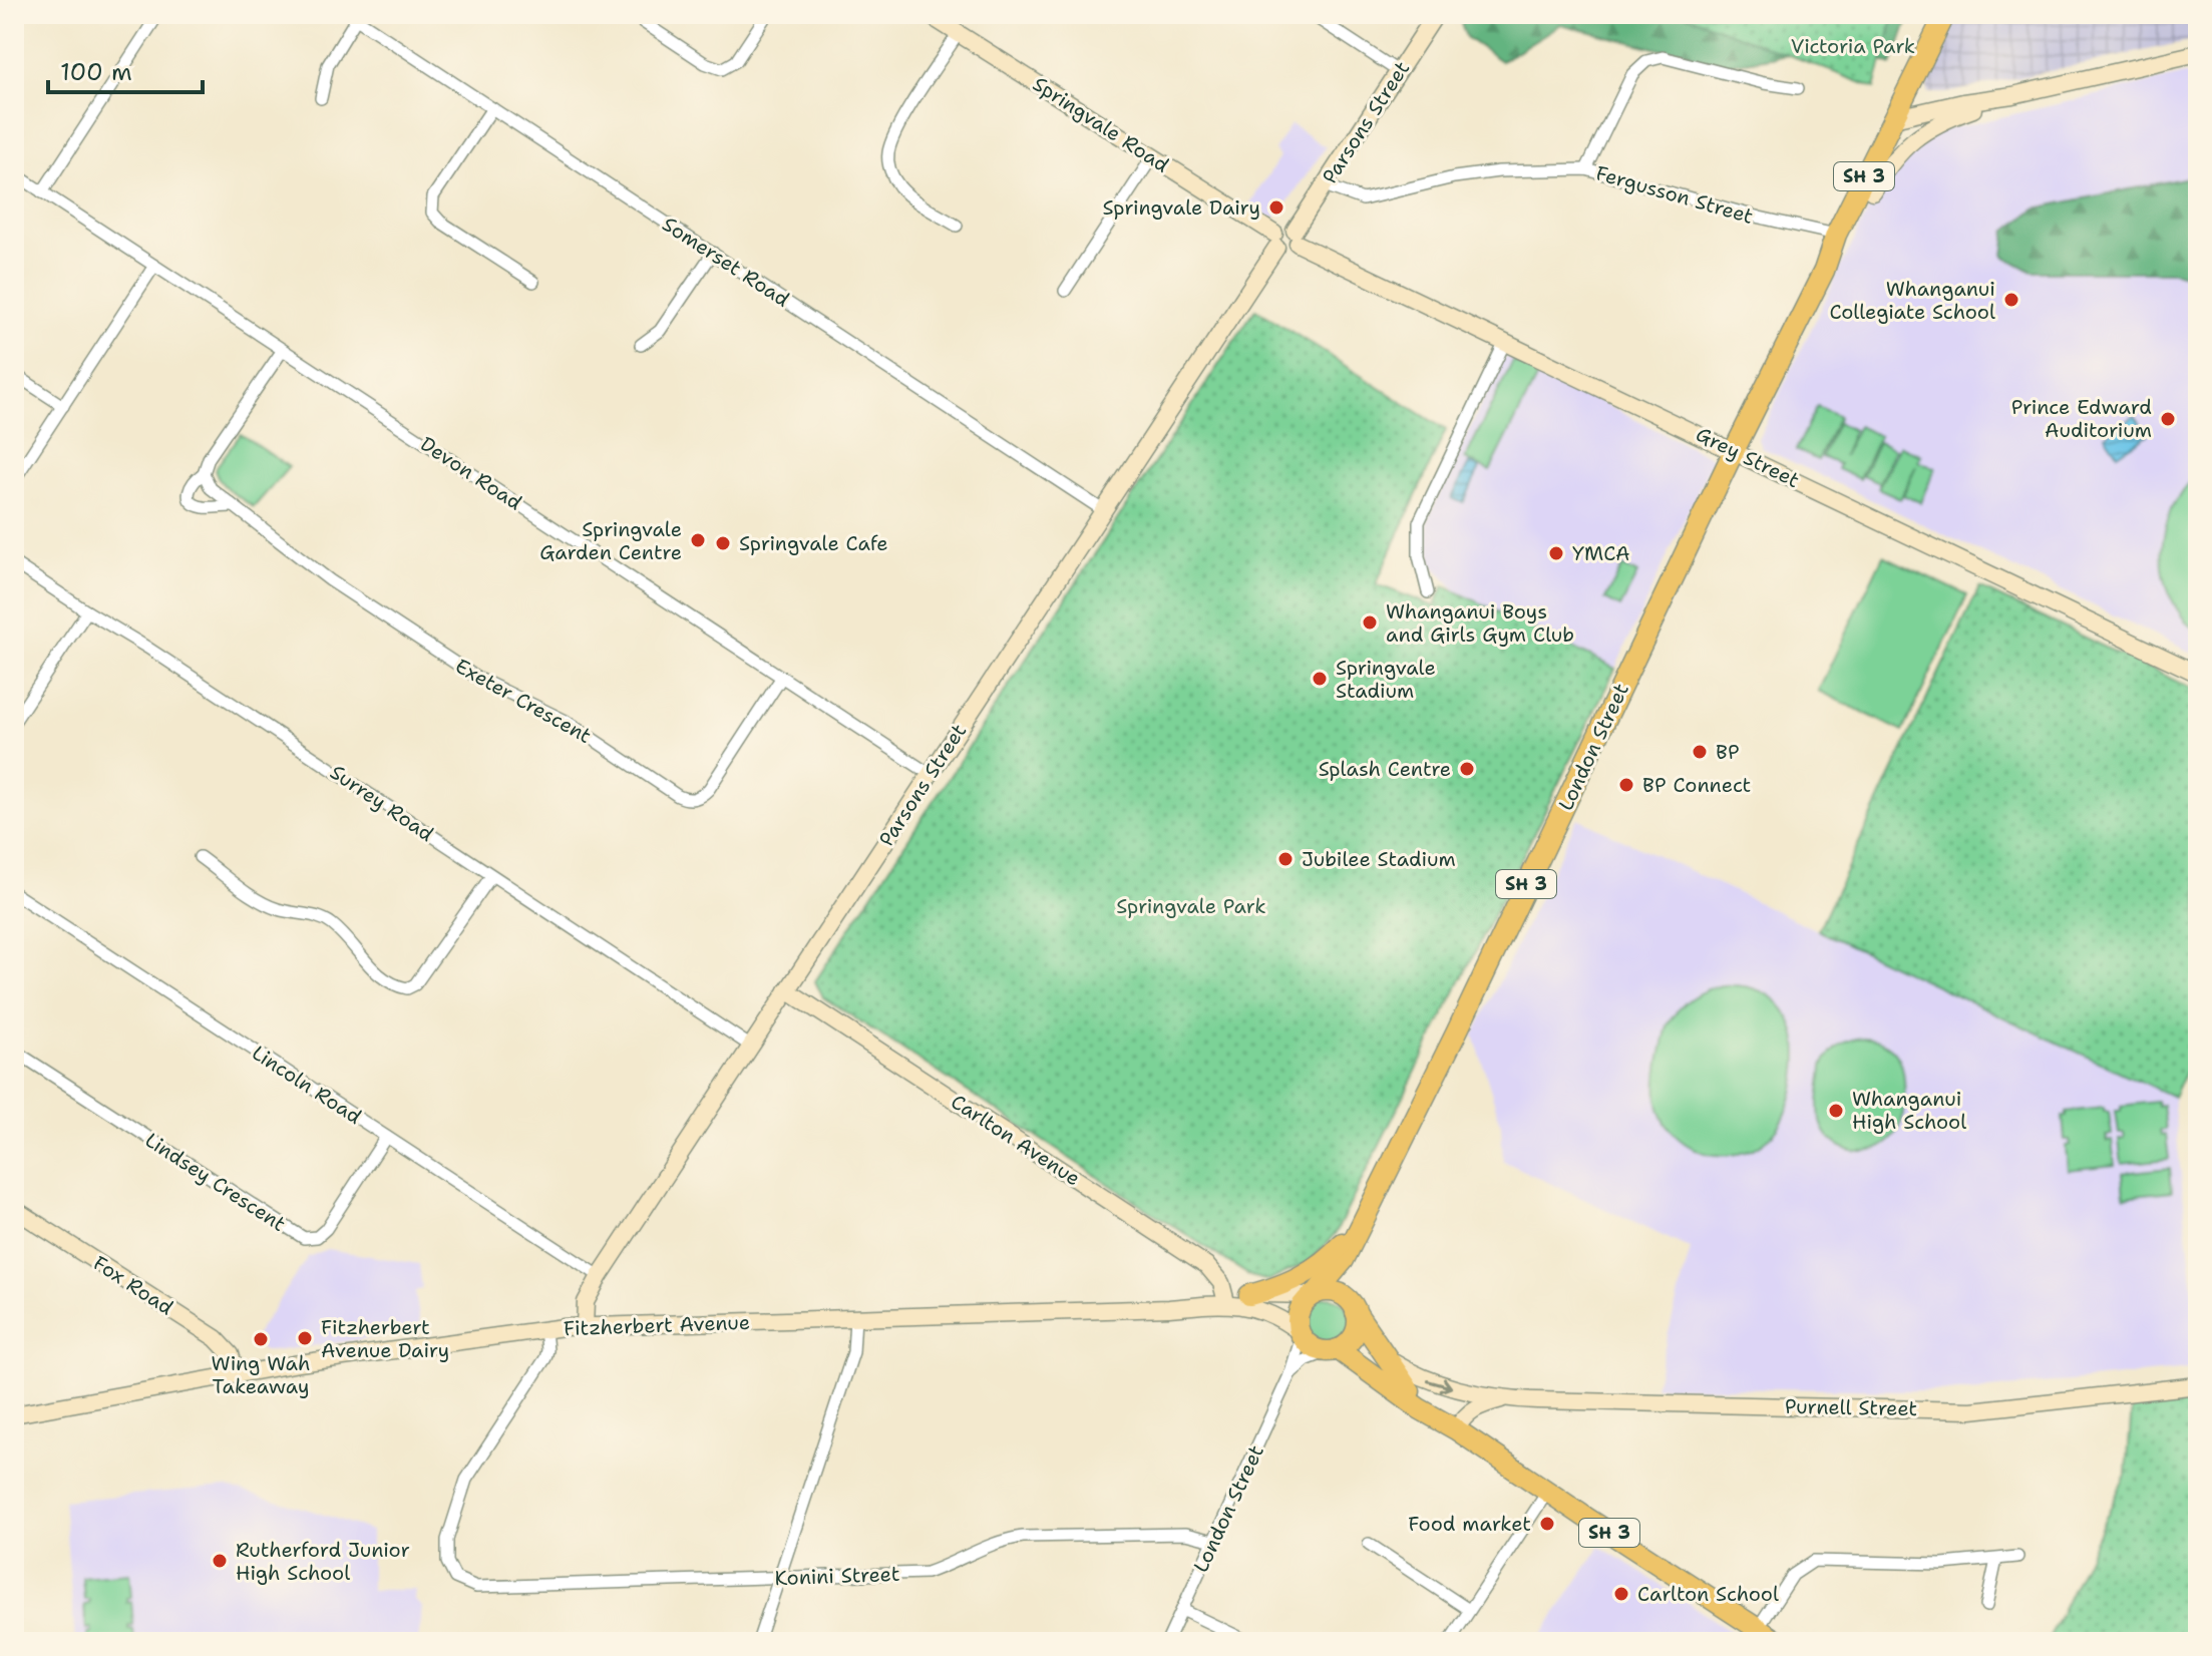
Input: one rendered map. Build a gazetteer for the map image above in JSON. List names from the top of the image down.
{
  "streets": {
    "highway": ["SH 3", "London Street"],
    "main road": [
      "Parsons Street",
      "Springvale Road",
      "Grey Street",
      "Carlton Avenue",
      "Fox Road",
      "Fitzherbert Avenue",
      "Purnell Street"
    ],
    "street": [
      "Fergusson Street",
      "Somerset Road",
      "Devon Road",
      "Exeter Crescent",
      "Surrey Road",
      "Lincoln Road",
      "Lindsey Crescent",
      "Konini Street"
    ]
  },
  "crossings": [
    ["Parsons Street", "Springvale Road"],
    ["Parsons Street", "Fergusson Street"],
    ["Parsons Street", "Somerset Road"],
    ["Parsons Street", "Grey Street"],
    ["Parsons Street", "Devon Road"],
    ["Parsons Street", "Surrey Road"],
    ["Parsons Street", "Lincoln Road"],
    ["Parsons Street", "Carlton Avenue"],
    ["Parsons Street", "Fitzherbert Avenue"],
    ["SH 3", "London Street"],
    ["SH 3", "Fitzherbert Avenue"],
    ["SH 3", "Purnell Street"],
    ["Fergusson Street", "London Street"],
    ["Grey Street", "London Street"],
    ["Devon Road", "Exeter Crescent"],
    ["London Street", "Fitzherbert Avenue"],
    ["London Street", "Konini Street"],
    ["Lincoln Road", "Lindsey Crescent"],
    ["Carlton Avenue", "Fitzherbert Avenue"],
    ["Fox Road", "Fitzherbert Avenue"],
    ["Fitzherbert Avenue", "Konini Street"]
  ],
  "parks": ["Victoria Park", "Springvale Park"],
  "places": [
    "Springvale Dairy",
    "Whanganui Collegiate School",
    "Prince Edward Auditorium",
    "Springvale Garden Centre",
    "Springvale Cafe",
    "YMCA",
    "Whanganui Boys and Girls Gym Club",
    "Springvale Stadium",
    "BP",
    "Splash Centre",
    "BP Connect",
    "Jubilee Stadium",
    "Whanganui High School",
    "Fitzherbert Avenue Dairy",
    "Wing Wah Takeaway",
    "Food market",
    "Rutherford Junior High School",
    "Carlton School"
  ],
  "scale_bar": "100 m"
}
